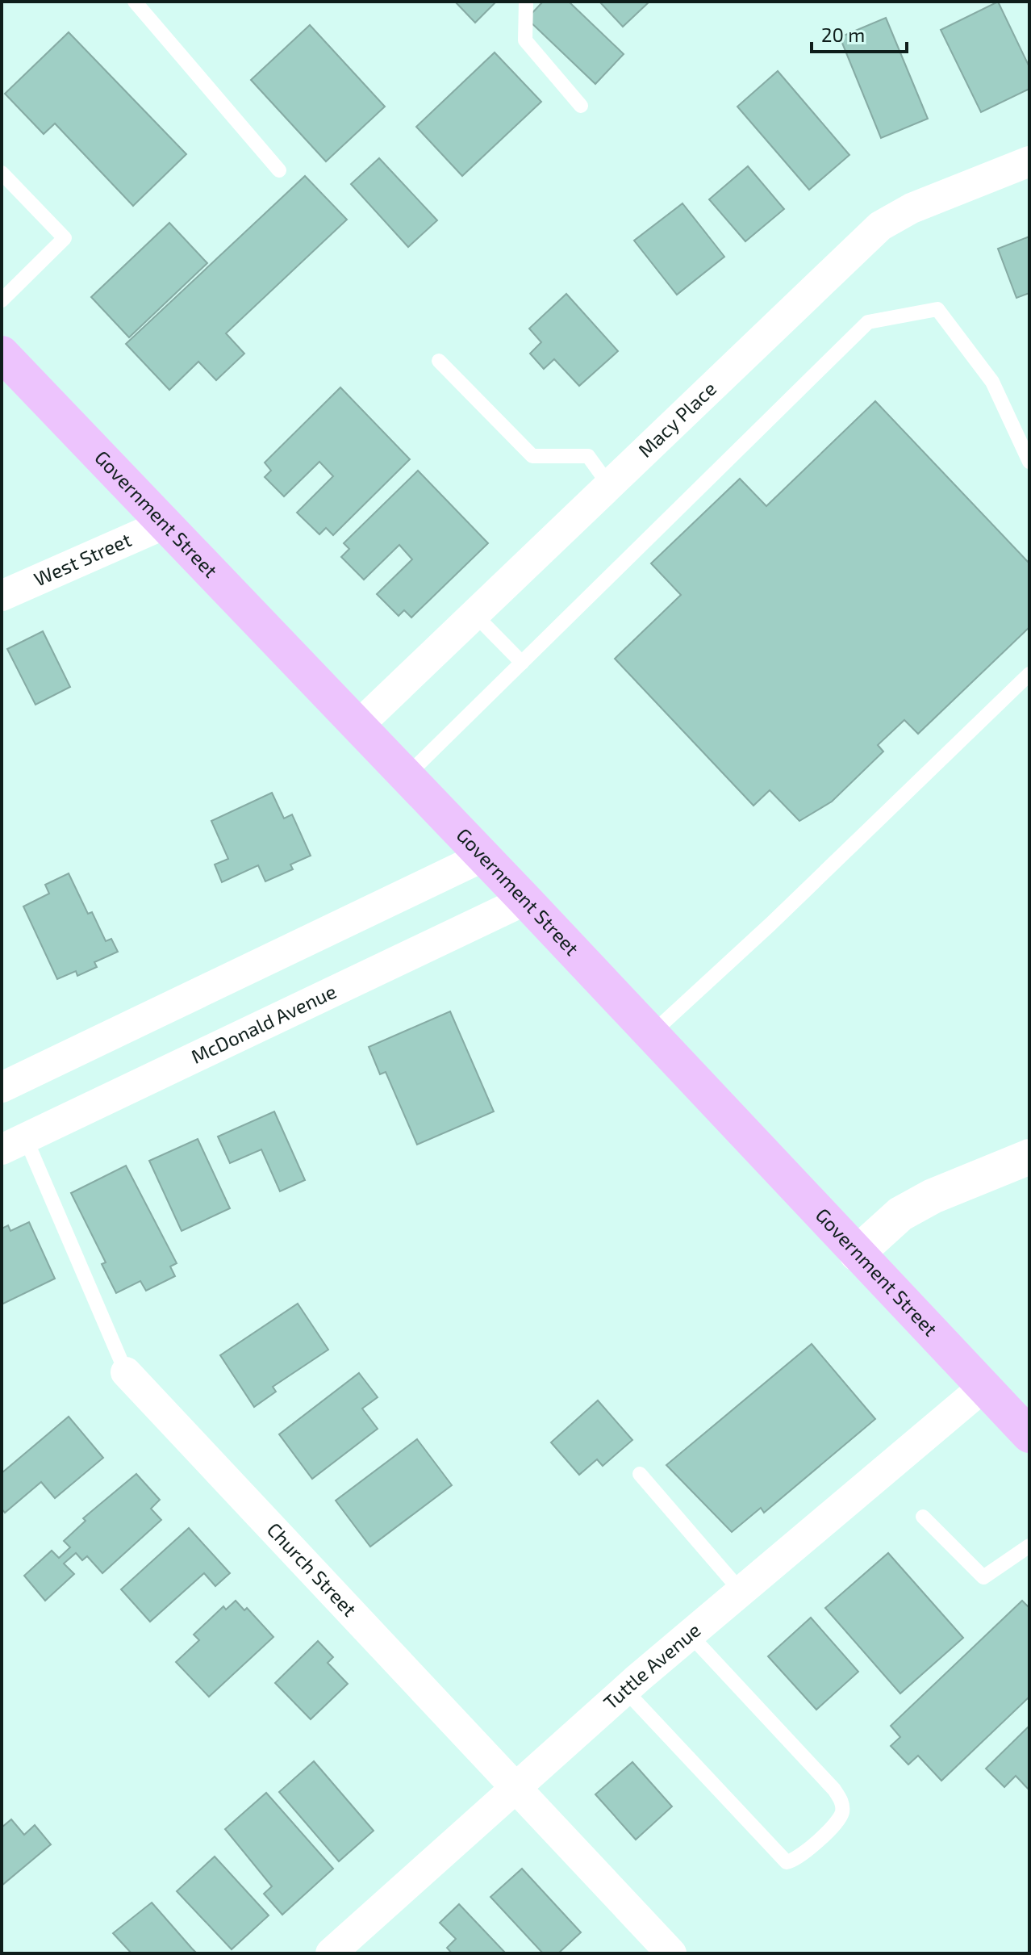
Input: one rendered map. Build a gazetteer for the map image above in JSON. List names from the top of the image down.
{
  "streets": {
    "main road": ["Government Street"],
    "street": [
      "Macy Place",
      "West Street",
      "McDonald Avenue",
      "Church Street",
      "Tuttle Avenue"
    ]
  },
  "crossings": [
    ["Macy Place", "Government Street"],
    ["Government Street", "West Street"],
    ["Government Street", "McDonald Avenue"],
    ["Government Street", "Tuttle Avenue"],
    ["McDonald Avenue", "Church Street"],
    ["Church Street", "Tuttle Avenue"]
  ],
  "scale_bar": "20 m"
}
